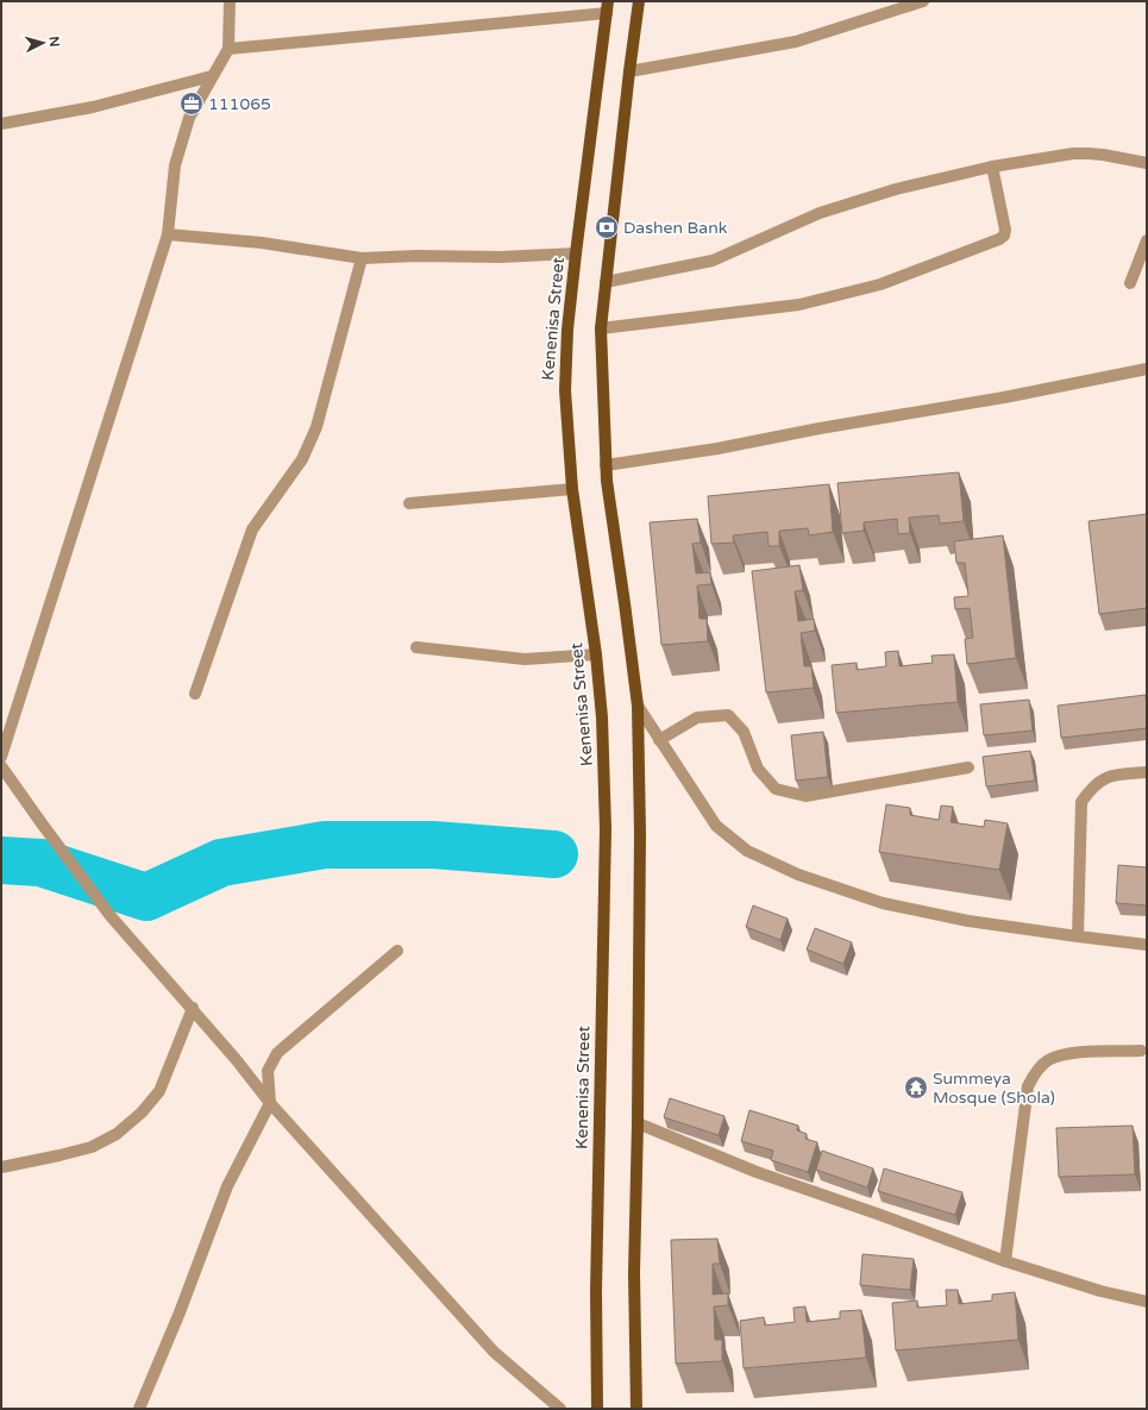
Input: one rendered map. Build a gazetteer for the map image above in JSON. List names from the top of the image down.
{
  "streets": {
    "main road": ["Kenenisa Street"]
  },
  "places": {
    "office": ["111065"],
    "bank": ["Dashen Bank"],
    "temple": ["Summeya Mosque (Shola)"]
  },
  "north": "right"
}
